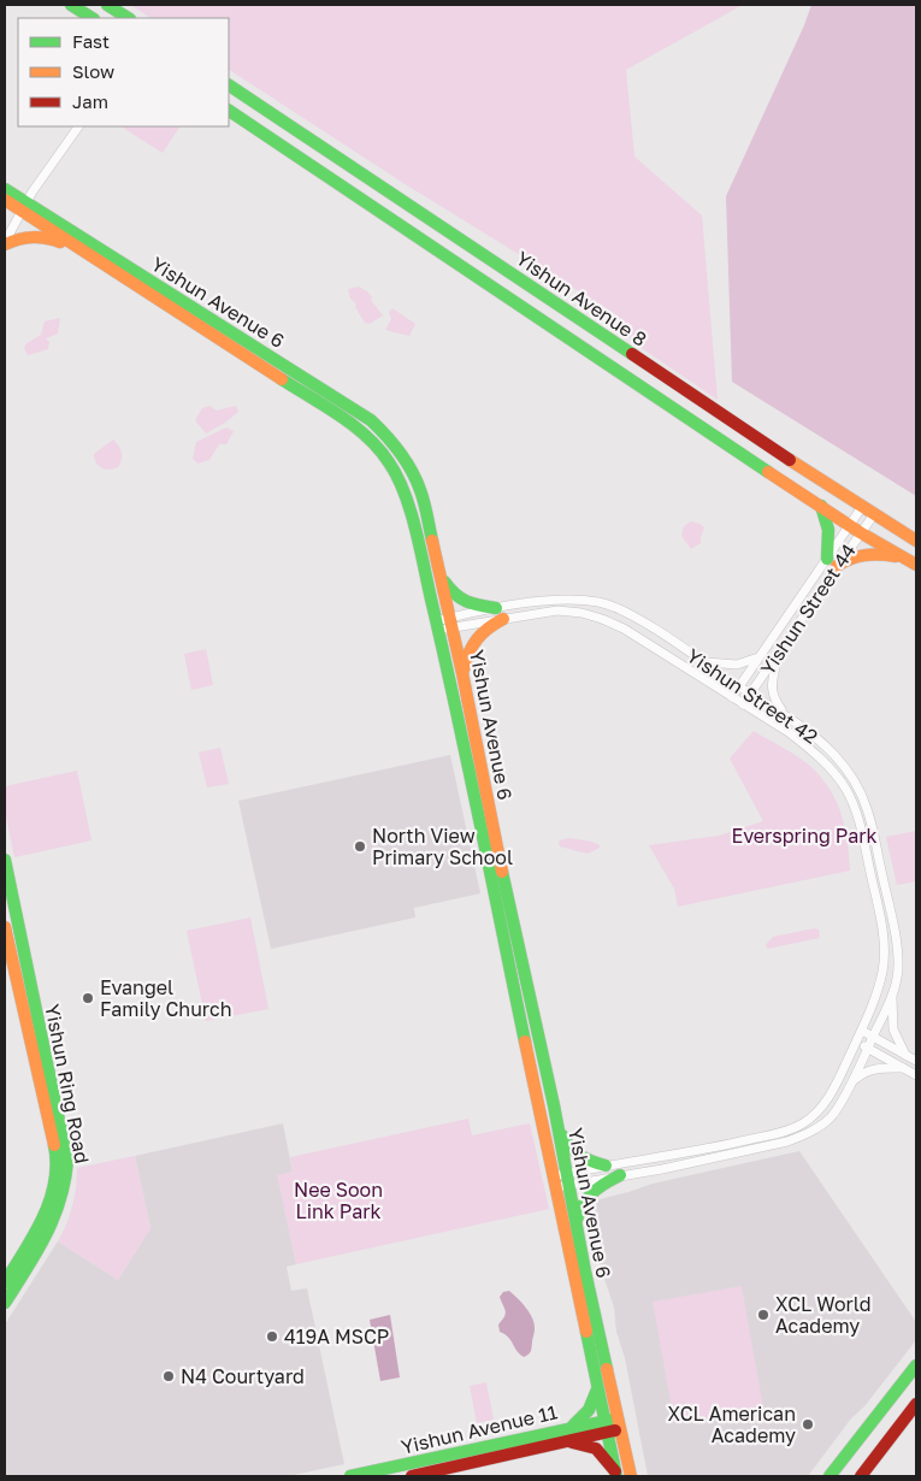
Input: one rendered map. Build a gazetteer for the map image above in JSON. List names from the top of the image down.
{
  "streets": {
    "main road": [
      "Yishun Avenue 8",
      "Yishun Avenue 6",
      "Yishun Ring Road",
      "Yishun Avenue 11"
    ],
    "street": ["Yishun Street 44", "Yishun Street 42"]
  },
  "crossings": [
    ["Yishun Avenue 8", "Yishun Street 44"],
    ["Yishun Avenue 6", "Yishun Street 42"],
    ["Yishun Avenue 6", "Yishun Avenue 11"],
    ["Yishun Street 44", "Yishun Street 42"]
  ],
  "parks": ["Everspring Park", "Nee Soon Link Park"],
  "places": [
    "North View Primary School",
    "Evangel Family Church",
    "XCL World Academy",
    "419A MSCP",
    "N4 Courtyard",
    "XCL American Academy"
  ],
  "legend": ["Fast", "Slow", "Jam"]
}
